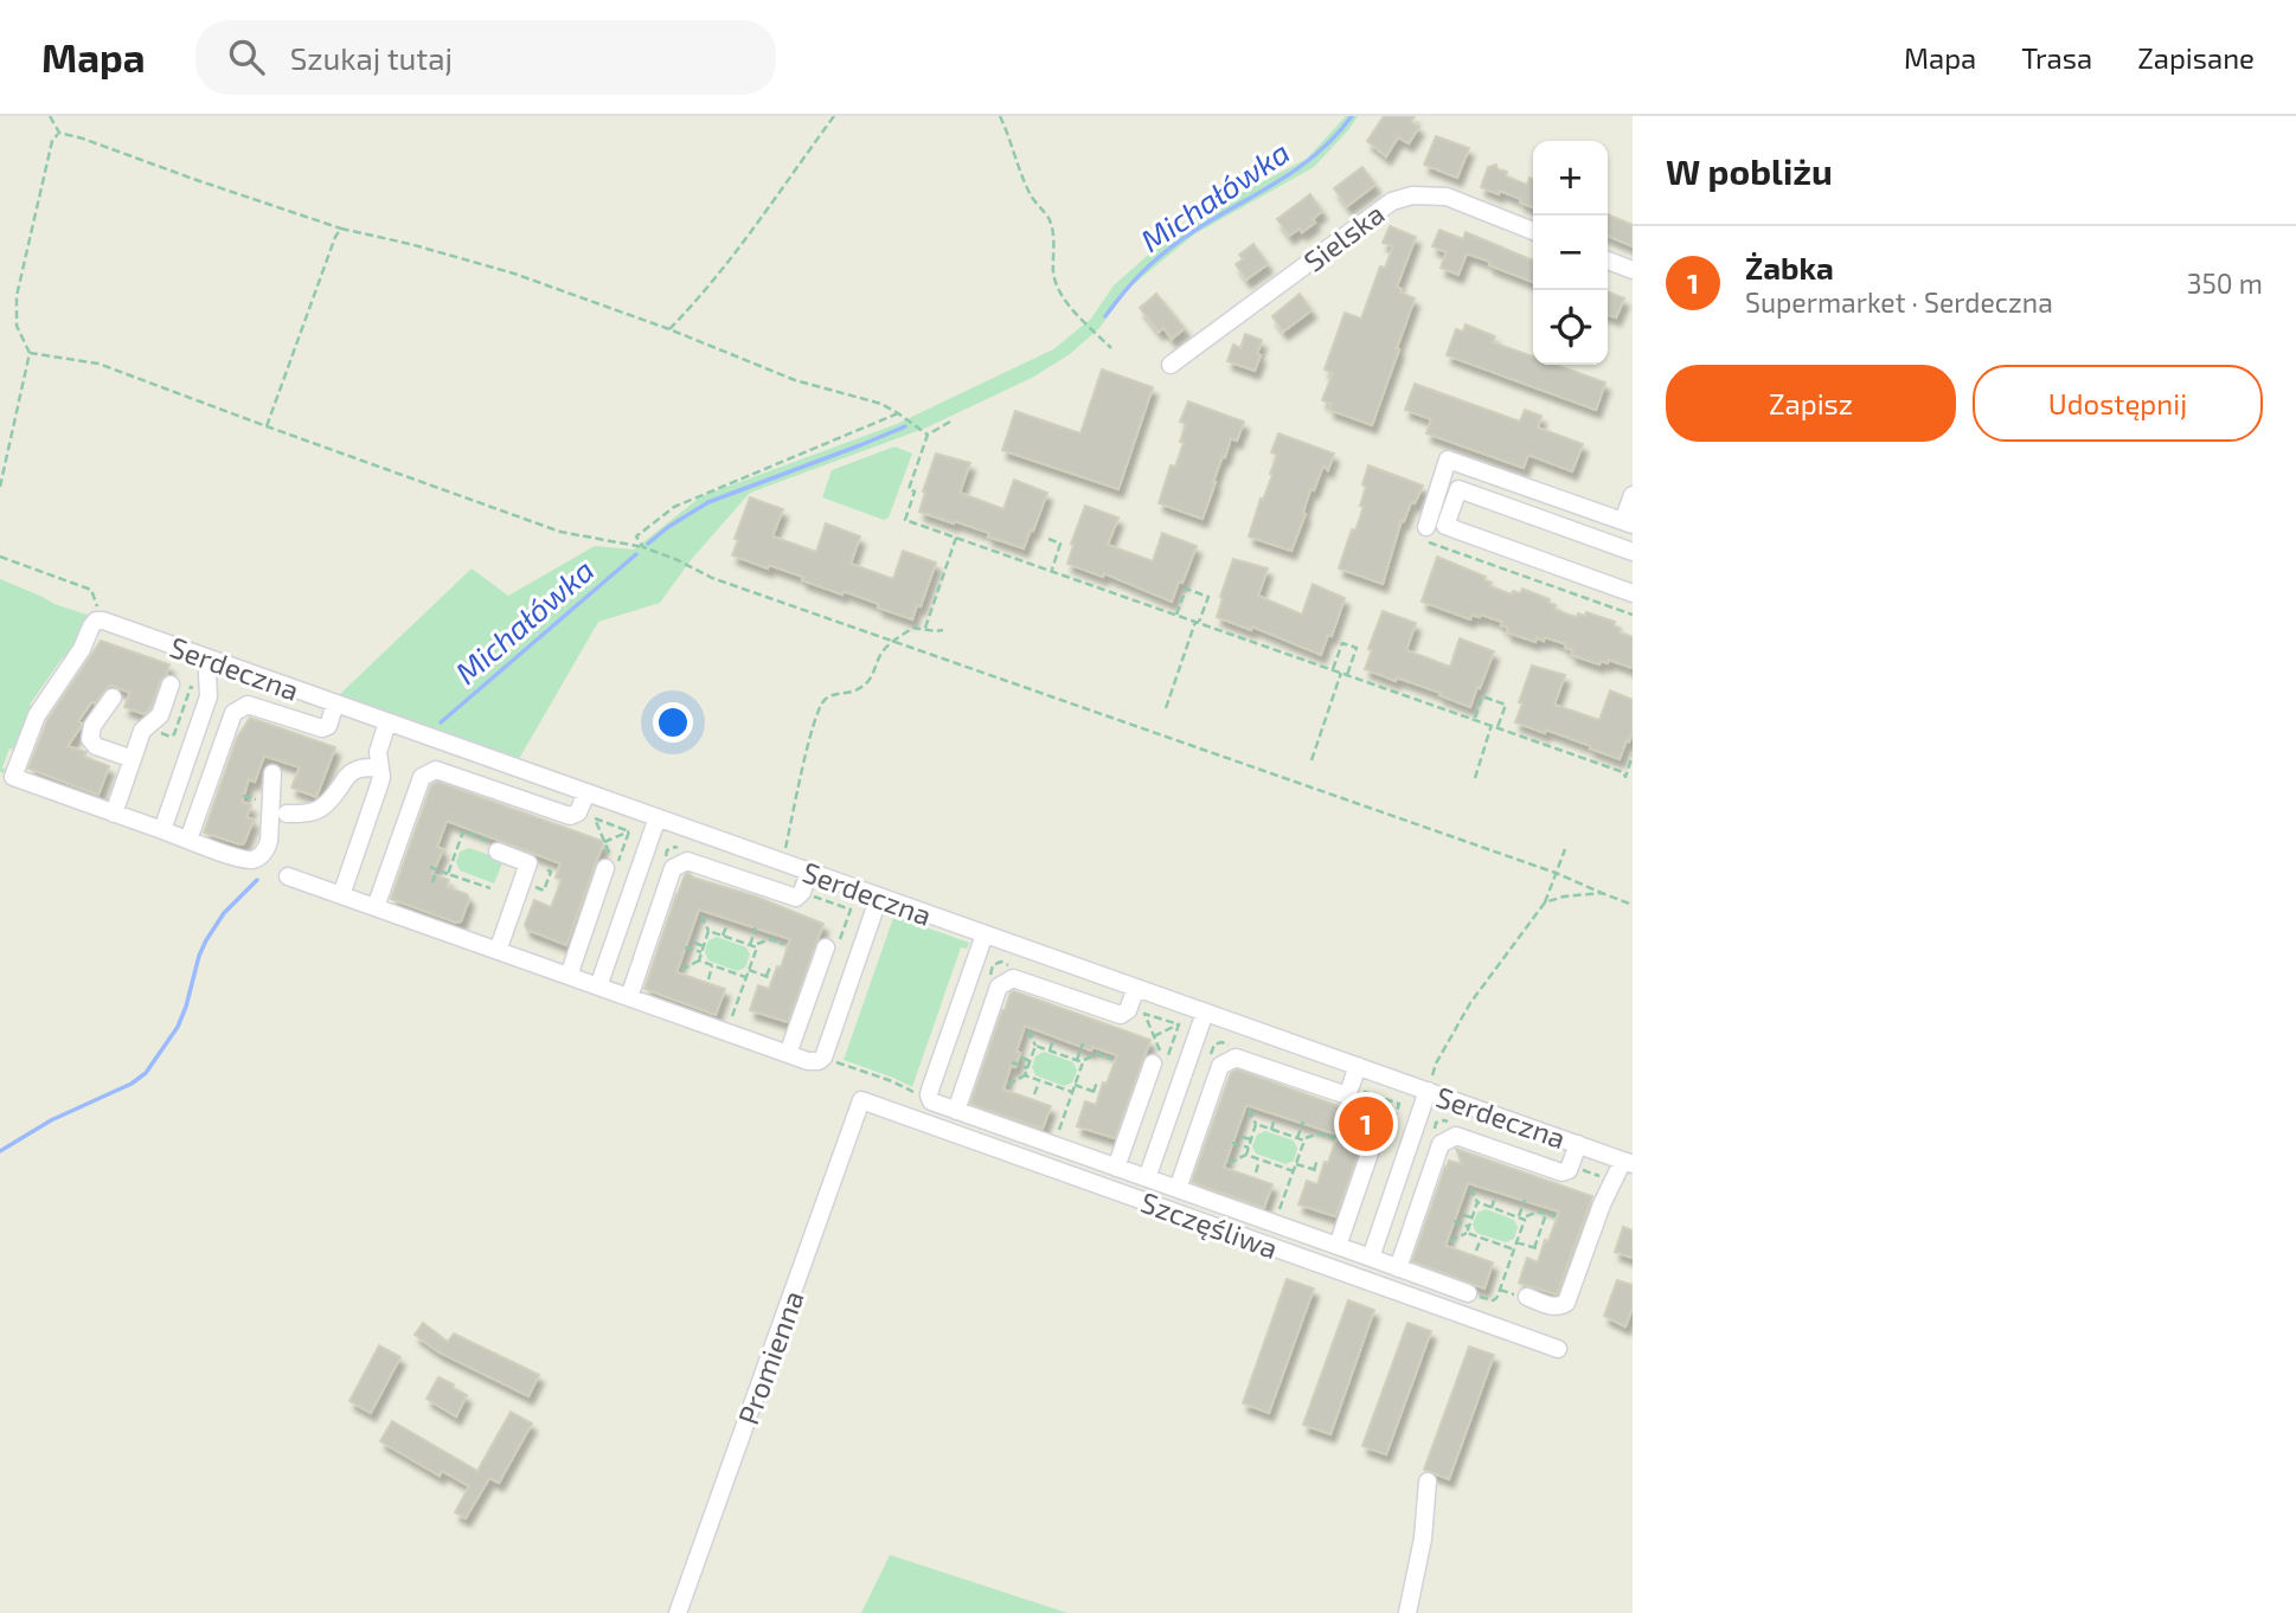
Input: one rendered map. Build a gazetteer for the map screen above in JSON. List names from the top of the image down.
{
  "streets": {
    "street": [
      "Sielska",
      "Serdeczna",
      "Szczęśliwa",
      "Promienna"
    ]
  },
  "crossings": [
    ["Szczęśliwa", "Promienna"]
  ],
  "water": ["Michałówka"],
  "page": {
    "header": "Mapa",
    "search": "Szukaj tutaj",
    "nav": ["Mapa", "Trasa", "Zapisane"],
    "heading": "W pobliżu",
    "map_buttons": ["+", "−"],
    "list": [
      {
        "mark": "1",
        "name": "Żabka",
        "note": "Supermarket · Serdeczna",
        "value": "350 m"
      }
    ],
    "buttons": ["Zapisz", "Udostępnij"],
    "pins": "1"
  }
}
